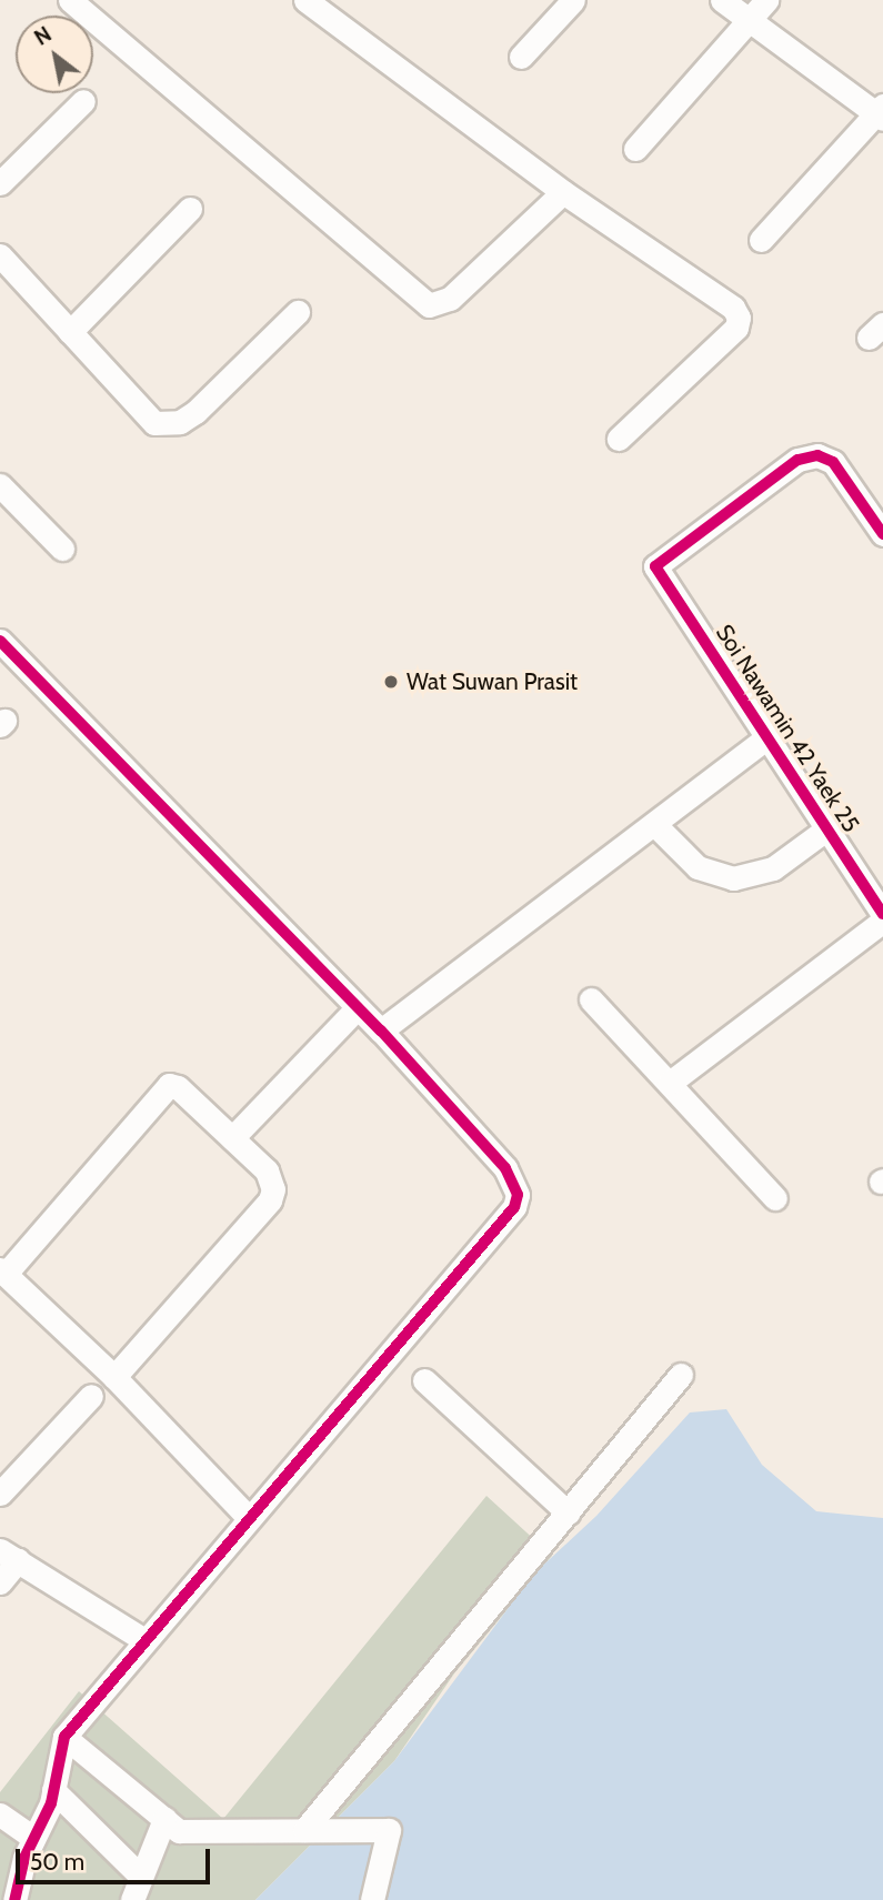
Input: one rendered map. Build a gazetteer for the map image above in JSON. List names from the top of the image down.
{
  "streets": {
    "street": ["Soi Nawamin 42 Yaek 25"]
  },
  "places": ["Wat Suwan Prasit"],
  "scale_bar": "50 m",
  "north": "top left"
}
